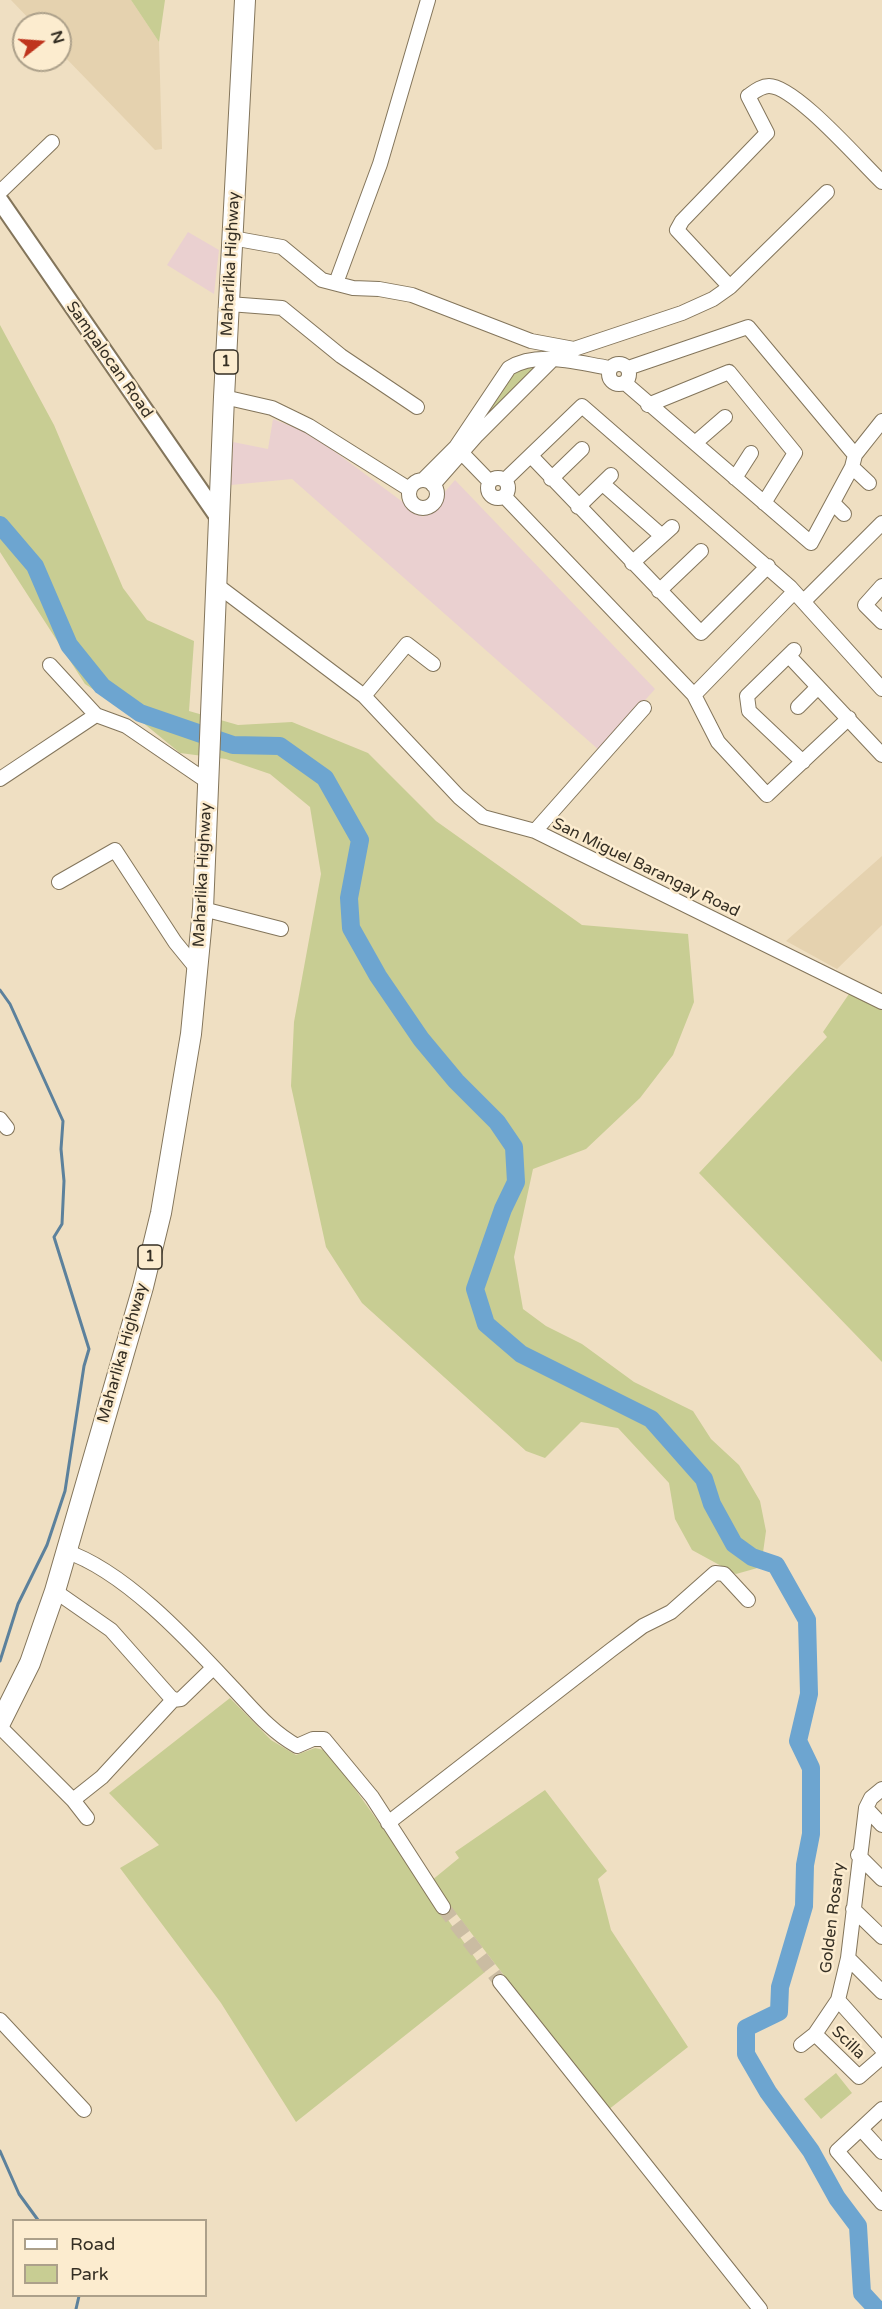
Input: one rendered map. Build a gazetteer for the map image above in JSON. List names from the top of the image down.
{
  "streets": {
    "highway": ["Maharlika Highway", "1"],
    "main road": ["Sampalocan Road"],
    "street": ["San Miguel Barangay Road", "Golden Rosary", "Scilla"]
  },
  "crossings": [
    ["Maharlika Highway", "Sampalocan Road"],
    ["Maharlika Highway", "San Miguel Barangay Road"],
    ["Golden Rosary", "Scilla"]
  ],
  "legend": ["Road", "Park"],
  "north": "right"
}
